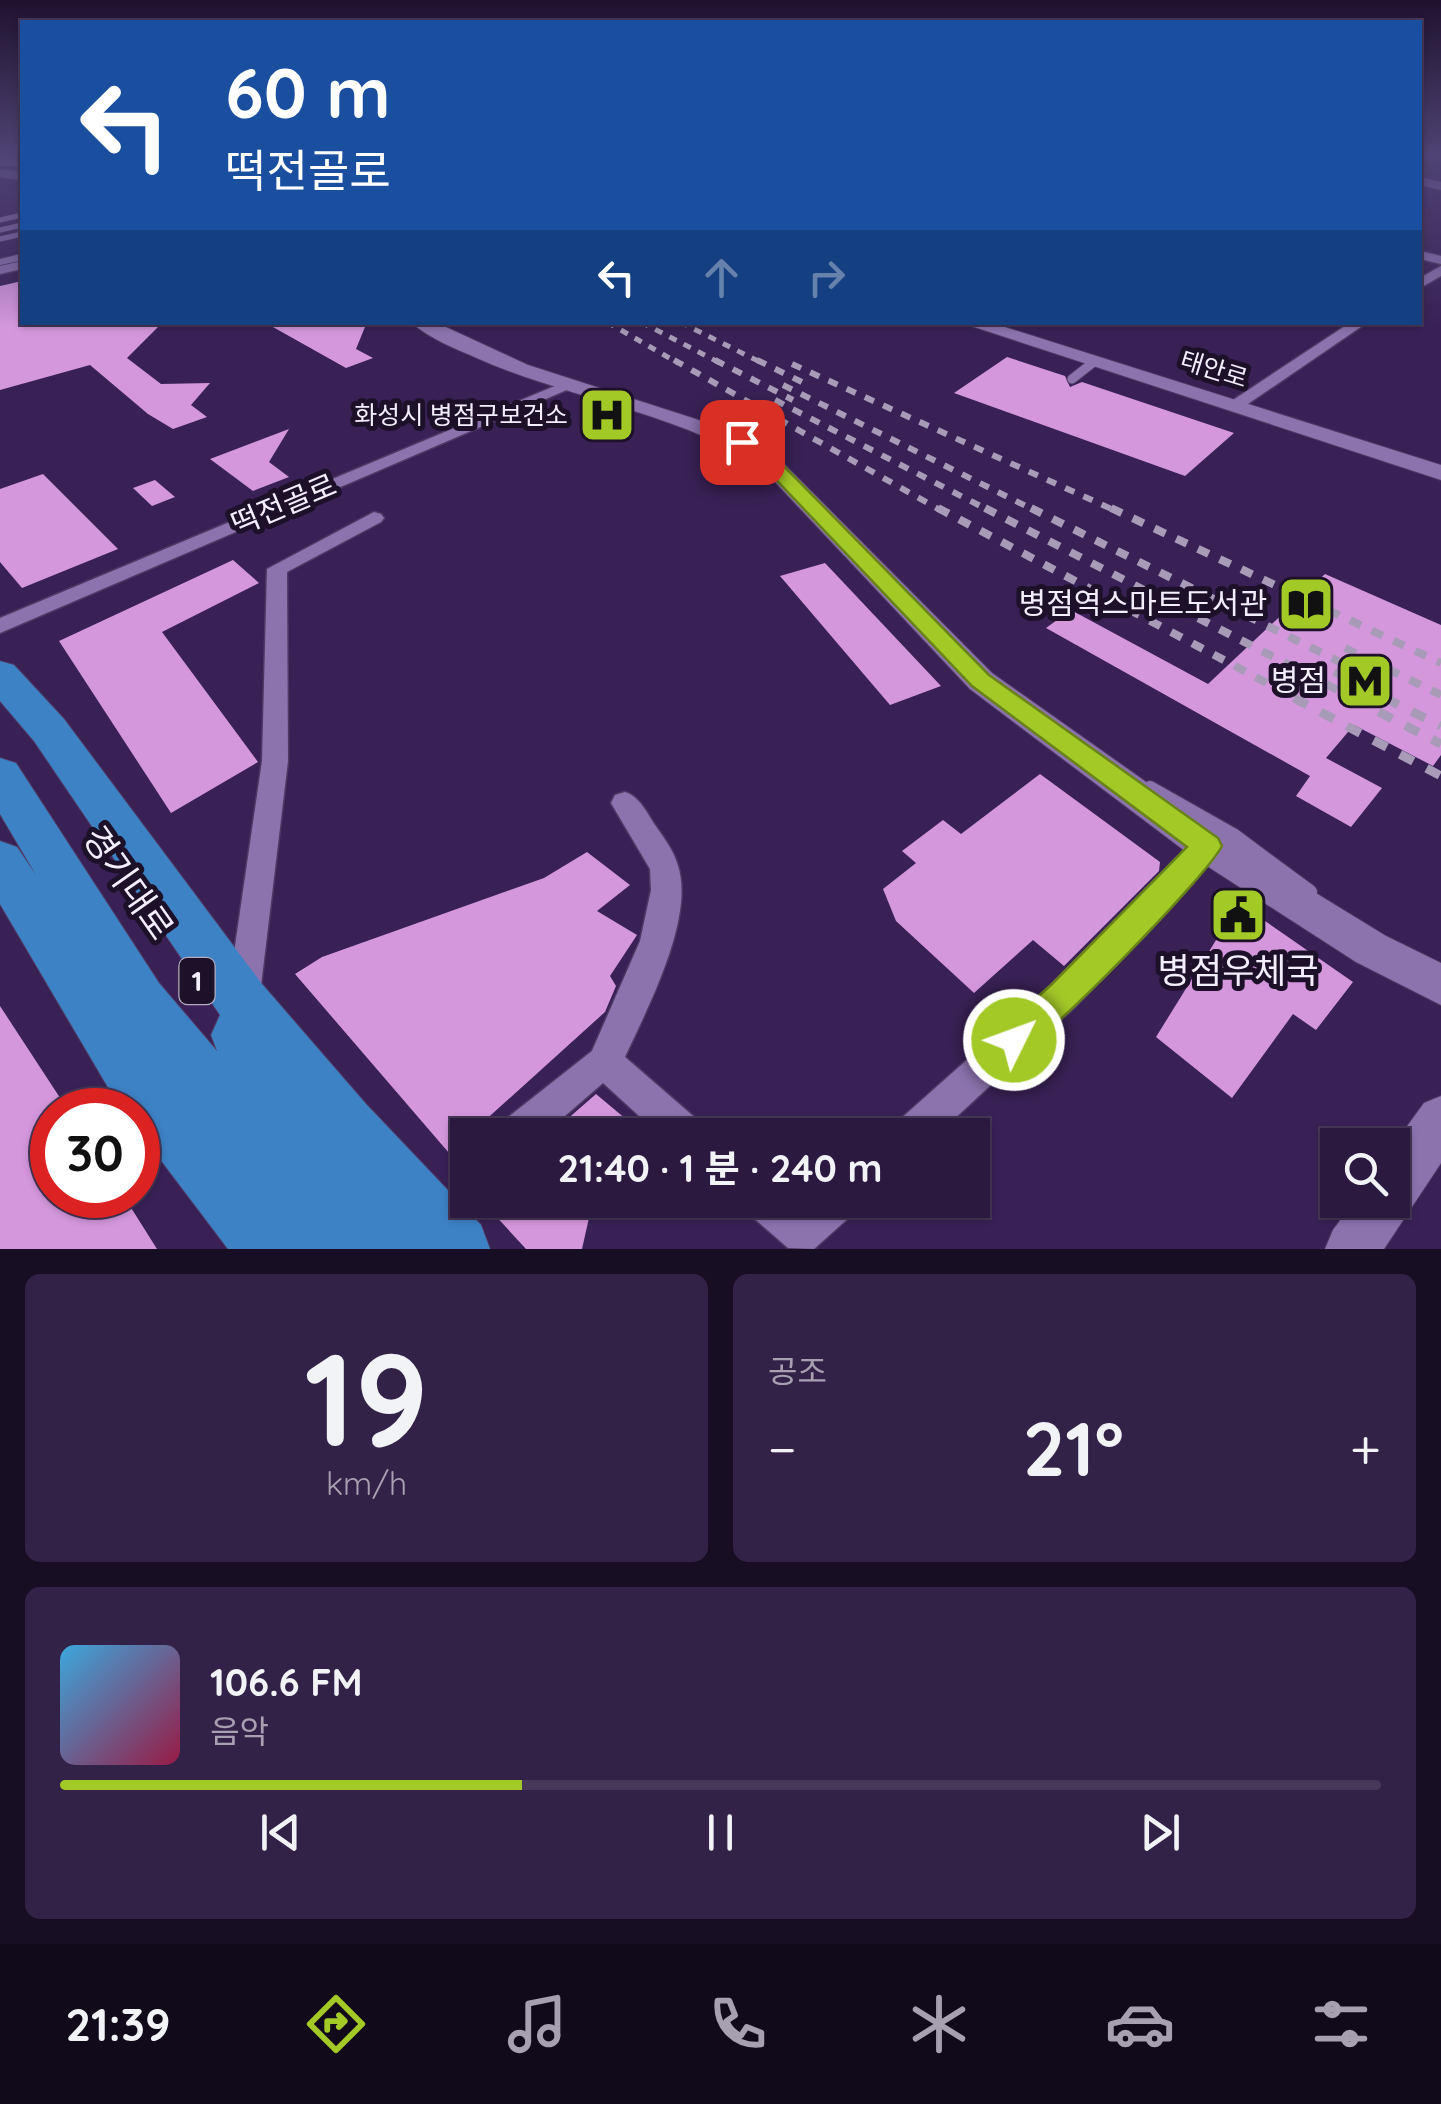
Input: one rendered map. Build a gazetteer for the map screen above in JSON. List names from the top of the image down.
{
  "streets": {
    "main road": ["경기대로", "1"],
    "street": ["태안로", "떡전골로"]
  },
  "places": {
    "hospital": ["화성시 병점구보건소"],
    "library": ["병점역스마트도서관"],
    "metro station": ["병점"],
    "public building": ["병점우체국"]
  },
  "page": {
    "turn": ["60 m", "떡전골로"],
    "limit": "30",
    "trip": "21:40 · 1 분 · 240 m",
    "tile": [
      ["19", "km/h"],
      "공조"
    ],
    "heat": ["−", "21°", "+"],
    "song": ["106.6 FM", "음악"],
    "tabs": "21:39"
  }
}
